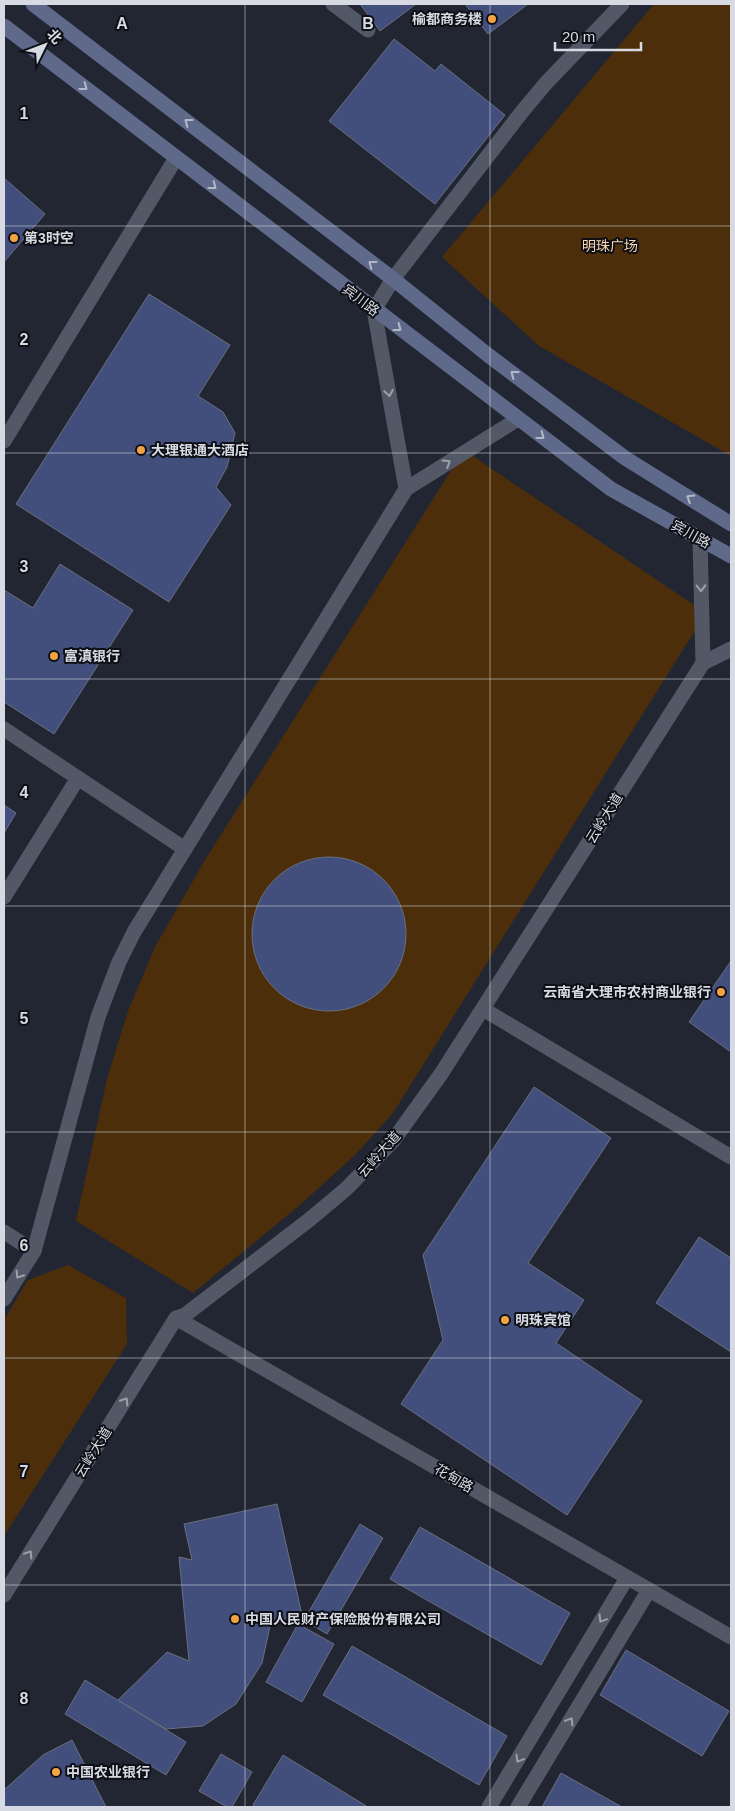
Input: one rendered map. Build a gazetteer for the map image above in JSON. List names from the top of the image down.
{
  "streets": {
    "main road": ["宾川路"],
    "street": ["云岭大道", "花甸路"]
  },
  "crossings": [
    ["云岭大道", "花甸路"]
  ],
  "parks": ["明珠广场"],
  "places": [
    "榆都商务楼",
    "第3时空",
    "大理银通大酒店",
    "富滇银行",
    "云南省大理市农村商业银行",
    "明珠宾馆",
    "中国人民财产保险股份有限公司",
    "中国农业银行"
  ],
  "scale_bar": "20 m",
  "north": "top right",
  "grid": {
    "columns": ["A", "B"],
    "rows": [
      "1",
      "2",
      "3",
      "4",
      "5",
      "6",
      "7",
      "8"
    ]
  }
}
